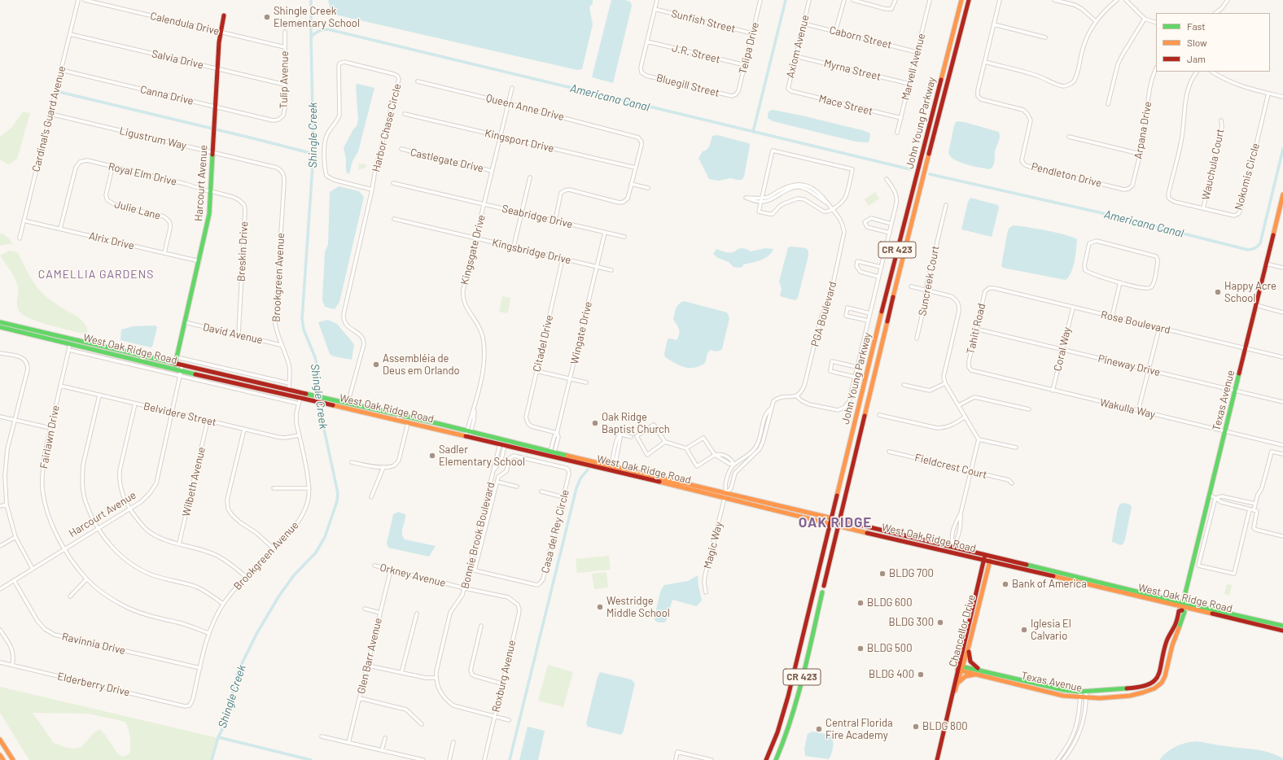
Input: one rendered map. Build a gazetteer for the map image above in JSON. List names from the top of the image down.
{
  "streets": {
    "main road": [
      "John Young Parkway",
      "Harcourt Avenue",
      "CR 423",
      "West Oak Ridge Road",
      "Texas Avenue",
      "Chancellor Drive"
    ],
    "street": [
      "Sunfish Street",
      "Calendula Drive",
      "Caborn Street",
      "Axiom Avenue",
      "Telipa Drive",
      "J.R. Street",
      "Salvia Drive",
      "Marvell Avenue",
      "Myrna Street",
      "Tulip Avenue",
      "Bluegill Street",
      "Canna Drive",
      "Mace Street",
      "Queen Anne Drive",
      "Cardinal's Guard Avenue",
      "Harbor Chase Circle",
      "Arpana Drive",
      "Ligustrum Way",
      "Kingsport Drive",
      "Castlegate Drive",
      "Wauchula Court",
      "Royal Elm Drive",
      "Pendleton Drive",
      "Nokomis Circle",
      "Julie Lane",
      "Seabridge Drive",
      "Alrix Drive",
      "Kingsgate Drive",
      "Breskin Drive",
      "Kingsbridge Drive",
      "Brookgreen Avenue",
      "Suncreek Court",
      "PGA Boulevard",
      "Rose Boulevard",
      "Tahiti Road",
      "Wingate Drive",
      "David Avenue",
      "Citadel Drive",
      "Coral Way",
      "Pineway Drive",
      "Wakulla Way",
      "Belvidere Street",
      "Fairlawn Drive",
      "Fieldcrest Court",
      "Wilbeth Avenue",
      "Casa del Rey Circle",
      "Bonnie Brook Boulevard",
      "Magic Way",
      "Orkney Avenue",
      "Ravinnia Drive",
      "Glen Barr Avenue",
      "Roxburg Avenue",
      "Elderberry Drive"
    ]
  },
  "crossings": [
    ["Sunfish Street", "Telipa Drive"],
    ["Calendula Drive", "Tulip Avenue"],
    ["Calendula Drive", "Harcourt Avenue"],
    ["Caborn Street", "Axiom Avenue"],
    ["Caborn Street", "Marvell Avenue"],
    ["Axiom Avenue", "Myrna Street"],
    ["Axiom Avenue", "Mace Street"],
    ["Telipa Drive", "J.R. Street"],
    ["Telipa Drive", "Bluegill Street"],
    ["J.R. Street", "Bluegill Street"],
    ["Salvia Drive", "Tulip Avenue"],
    ["Salvia Drive", "Cardinal's Guard Avenue"],
    ["Salvia Drive", "Harcourt Avenue"],
    ["Marvell Avenue", "Myrna Street"],
    ["Marvell Avenue", "Mace Street"],
    ["Tulip Avenue", "Canna Drive"],
    ["Canna Drive", "Cardinal's Guard Avenue"],
    ["Canna Drive", "Harcourt Avenue"],
    ["Queen Anne Drive", "Kingsport Drive"],
    ["Queen Anne Drive", "Kingsgate Drive"],
    ["Cardinal's Guard Avenue", "Ligustrum Way"],
    ["Cardinal's Guard Avenue", "Alrix Drive"],
    ["John Young Parkway", "West Oak Ridge Road"],
    ["Harbor Chase Circle", "West Oak Ridge Road"],
    ["Arpana Drive", "Pendleton Drive"],
    ["Ligustrum Way", "Harcourt Avenue"],
    ["Ligustrum Way", "Brookgreen Avenue"],
    ["Kingsport Drive", "Kingsgate Drive"],
    ["Castlegate Drive", "Kingsgate Drive"],
    ["Wauchula Court", "Nokomis Circle"],
    ["Royal Elm Drive", "Harcourt Avenue"],
    ["Royal Elm Drive", "Julie Lane"],
    ["Royal Elm Drive", "Alrix Drive"],
    ["Royal Elm Drive", "Breskin Drive"],
    ["Harcourt Avenue", "Alrix Drive"],
    ["Harcourt Avenue", "Breskin Drive"],
    ["Harcourt Avenue", "David Avenue"],
    ["Harcourt Avenue", "West Oak Ridge Road"],
    ["Harcourt Avenue", "Belvidere Street"],
    ["Harcourt Avenue", "Fairlawn Drive"],
    ["Harcourt Avenue", "Ravinnia Drive"],
    ["Julie Lane", "Alrix Drive"],
    ["Seabridge Drive", "Kingsgate Drive"],
    ["Seabridge Drive", "Wingate Drive"],
    ["Kingsgate Drive", "Kingsbridge Drive"],
    ["Kingsgate Drive", "West Oak Ridge Road"],
    ["Breskin Drive", "David Avenue"],
    ["Kingsbridge Drive", "Wingate Drive"],
    ["Kingsbridge Drive", "Citadel Drive"],
    ["Brookgreen Avenue", "David Avenue"],
    ["Brookgreen Avenue", "West Oak Ridge Road"],
    ["Brookgreen Avenue", "Belvidere Street"],
    ["Brookgreen Avenue", "Fairlawn Drive"],
    ["Brookgreen Avenue", "Ravinnia Drive"],
    ["Brookgreen Avenue", "Elderberry Drive"],
    ["Rose Boulevard", "Tahiti Road"],
    ["Rose Boulevard", "Coral Way"],
    ["Rose Boulevard", "Texas Avenue"],
    ["Tahiti Road", "Pineway Drive"],
    ["Tahiti Road", "Wakulla Way"],
    ["Wingate Drive", "Citadel Drive"],
    ["Wingate Drive", "West Oak Ridge Road"],
    ["West Oak Ridge Road", "Texas Avenue"],
    ["West Oak Ridge Road", "Fairlawn Drive"],
    ["West Oak Ridge Road", "Bonnie Brook Boulevard"],
    ["West Oak Ridge Road", "Magic Way"],
    ["West Oak Ridge Road", "Chancellor Drive"],
    ["Coral Way", "Pineway Drive"],
    ["Coral Way", "Wakulla Way"],
    ["Pineway Drive", "Texas Avenue"],
    ["Texas Avenue", "Wakulla Way"],
    ["Texas Avenue", "Chancellor Drive"],
    ["Belvidere Street", "Fairlawn Drive"],
    ["Belvidere Street", "Wilbeth Avenue"],
    ["Bonnie Brook Boulevard", "Orkney Avenue"],
    ["Bonnie Brook Boulevard", "Roxburg Avenue"],
    ["Orkney Avenue", "Glen Barr Avenue"],
    ["Orkney Avenue", "Roxburg Avenue"]
  ],
  "districts": ["CAMELLIA GARDENS", "OAK RIDGE"],
  "water": ["Americana Canal", "Shingle Creek"],
  "places": [
    "Shingle Creek Elementary School",
    "Happy Acre School",
    "Assembléia de Deus em Orlando",
    "Oak Ridge Baptist Church",
    "Sadler Elementary School",
    "BLDG 700",
    "Bank of America",
    "BLDG 600",
    "Westridge Middle School",
    "BLDG 300",
    "Iglesia El Calvario",
    "BLDG 500",
    "BLDG 400",
    "BLDG 800",
    "Central Florida Fire Academy"
  ],
  "legend": ["Fast", "Slow", "Jam"]
}
